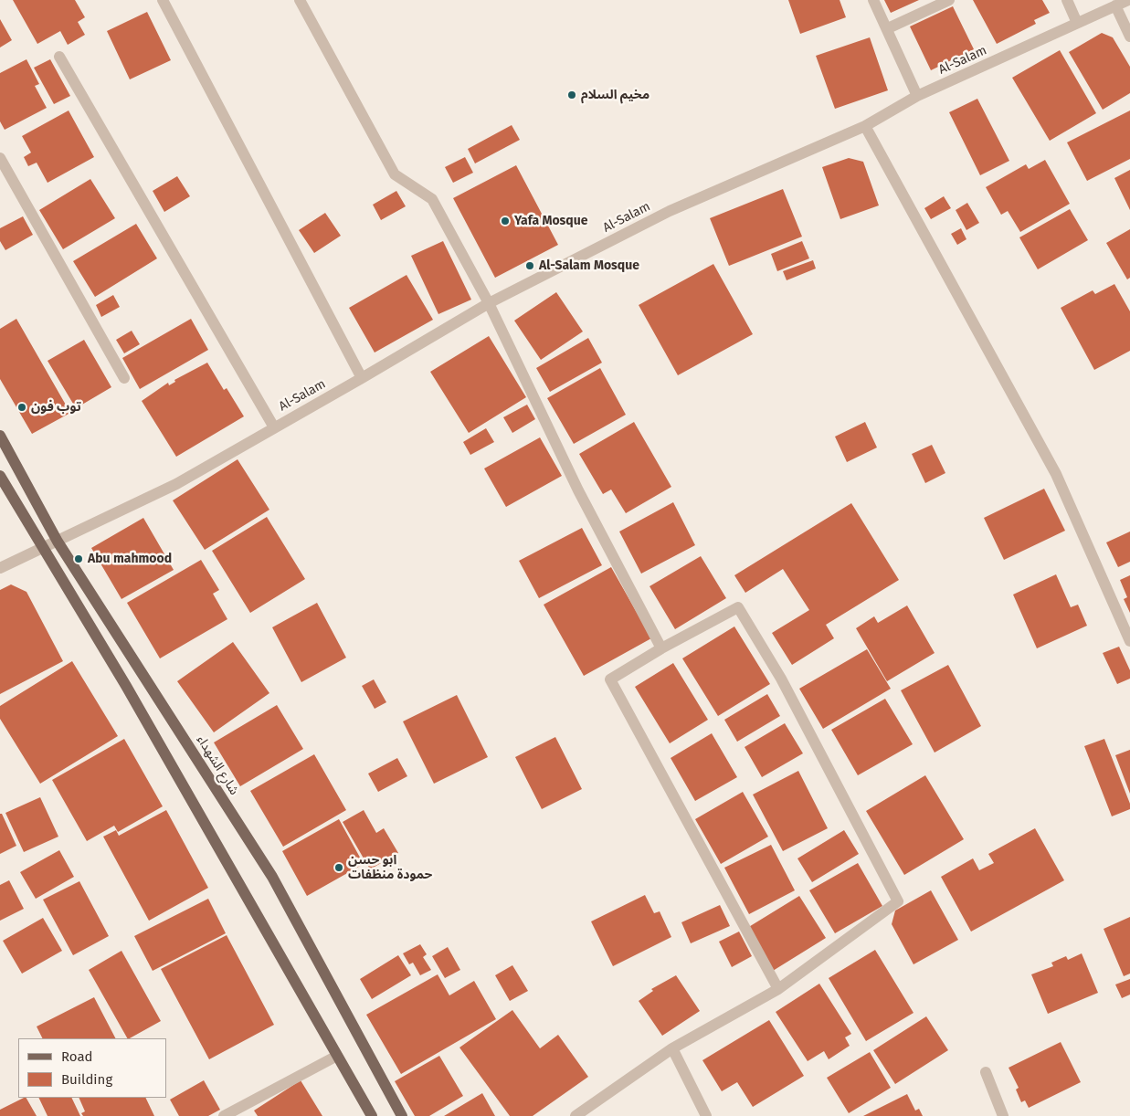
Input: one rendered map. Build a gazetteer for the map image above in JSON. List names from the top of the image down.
{
  "streets": {
    "main road": ["شارع الشهداء"],
    "street": ["Al-Salam"]
  },
  "crossings": [
    ["Al-Salam", "شارع الشهداء"]
  ],
  "places": [
    "مخيم السلام",
    "Yafa Mosque",
    "Al-Salam Mosque",
    "توب فون",
    "Abu mahmood",
    "ابو حسن حمودة منظفات"
  ],
  "legend": ["Road", "Building"]
}
